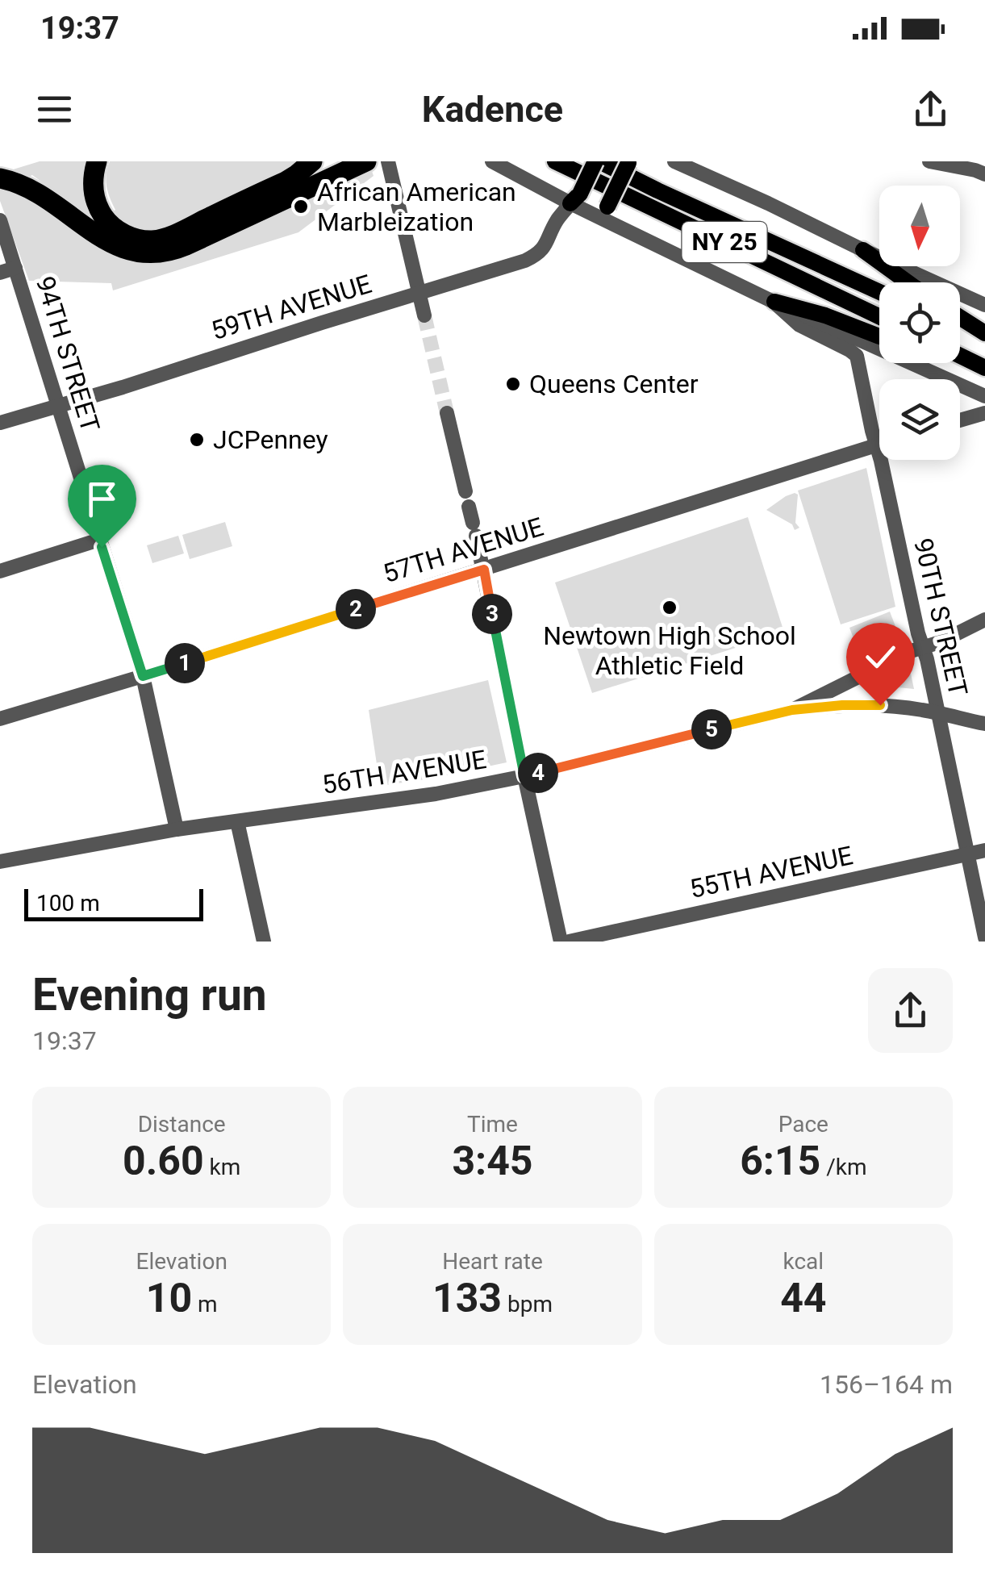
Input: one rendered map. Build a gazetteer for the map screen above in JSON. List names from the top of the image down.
{
  "streets": {
    "main road": ["NY 25"],
    "street": [
      "59TH AVENUE",
      "94TH STREET",
      "57TH AVENUE",
      "90TH STREET",
      "56TH AVENUE",
      "55TH AVENUE"
    ]
  },
  "crossings": [
    ["59TH AVENUE", "94TH STREET"],
    ["94TH STREET", "57TH AVENUE"],
    ["94TH STREET", "56TH AVENUE"],
    ["57TH AVENUE", "90TH STREET"],
    ["90TH STREET", "56TH AVENUE"],
    ["90TH STREET", "55TH AVENUE"]
  ],
  "places": [
    "African American Marbleization",
    "Queens Center",
    "JCPenney",
    "Newtown High School Athletic Field"
  ],
  "scale_bar": "100 m",
  "north": "bottom",
  "page": {
    "status": "19:37",
    "header": "Kadence",
    "pins": [
      "2",
      "3",
      "1",
      "5",
      "4"
    ],
    "scale": "100 m",
    "heading": ["Evening run", "19:37"],
    "stats": [
      ["Distance", "0.60 km"],
      ["Time", "3:45"],
      ["Pace", "6:15 /km"],
      ["Elevation", "10 m"],
      ["Heart rate", "133 bpm"],
      ["kcal", "44"]
    ],
    "chart": ["Elevation", "156–164 m"]
  }
}
